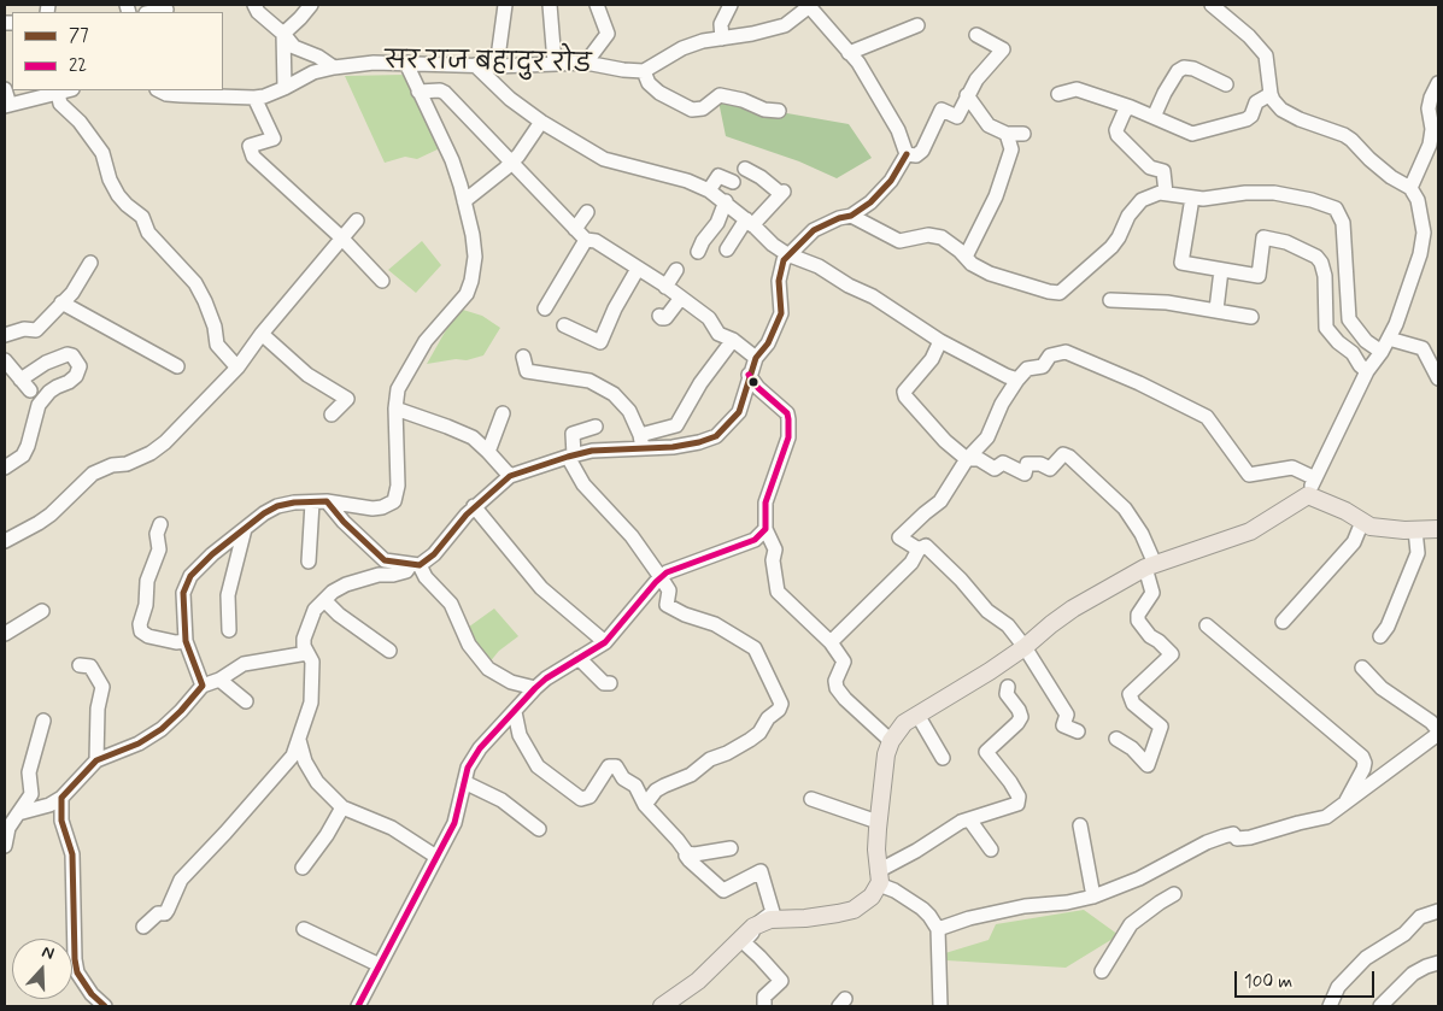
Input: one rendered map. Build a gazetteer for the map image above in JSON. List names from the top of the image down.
{
  "streets": {
    "street": ["सर राज बहादुर रोड"]
  },
  "lines": ["transit line 77", "transit line 22"],
  "legend": ["77", "22"],
  "scale_bar": "100 m",
  "north": "top"
}
